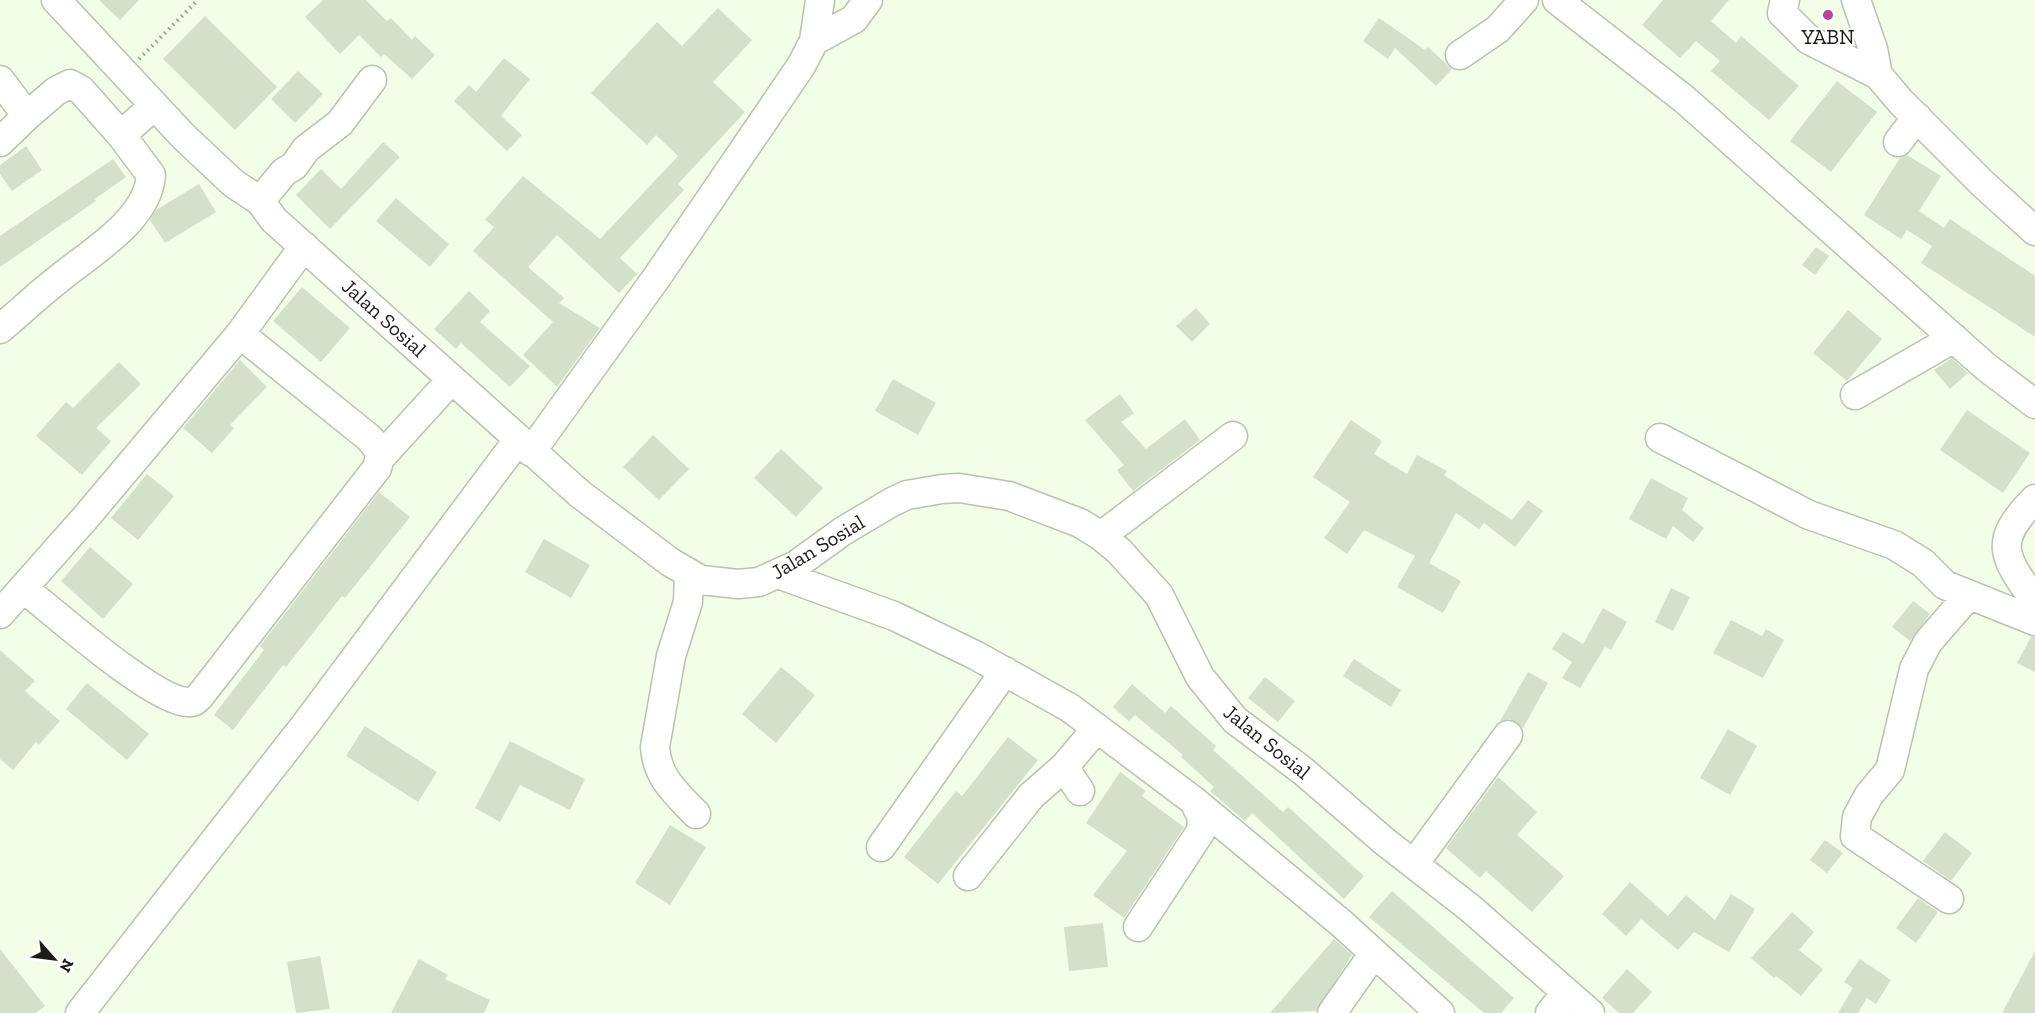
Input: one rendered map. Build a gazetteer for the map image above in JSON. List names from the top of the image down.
{
  "streets": {
    "street": ["Jalan Sosial"]
  },
  "places": ["YABN"],
  "north": "bottom right"
}
